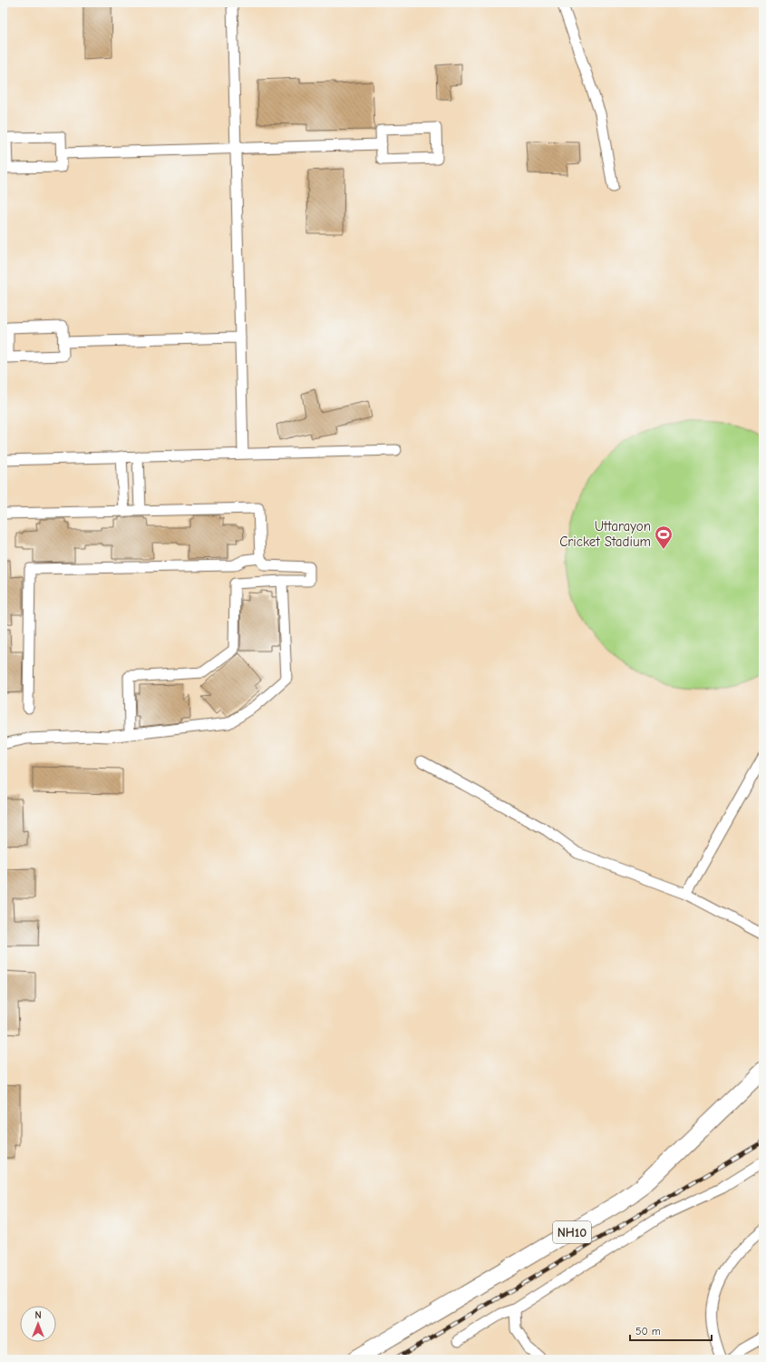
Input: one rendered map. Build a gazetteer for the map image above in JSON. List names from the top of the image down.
{
  "streets": {
    "highway": ["NH10"]
  },
  "places": {
    "sports": ["Uttarayon Cricket Stadium"]
  },
  "scale_bar": "50 m",
  "north": "top"
}
